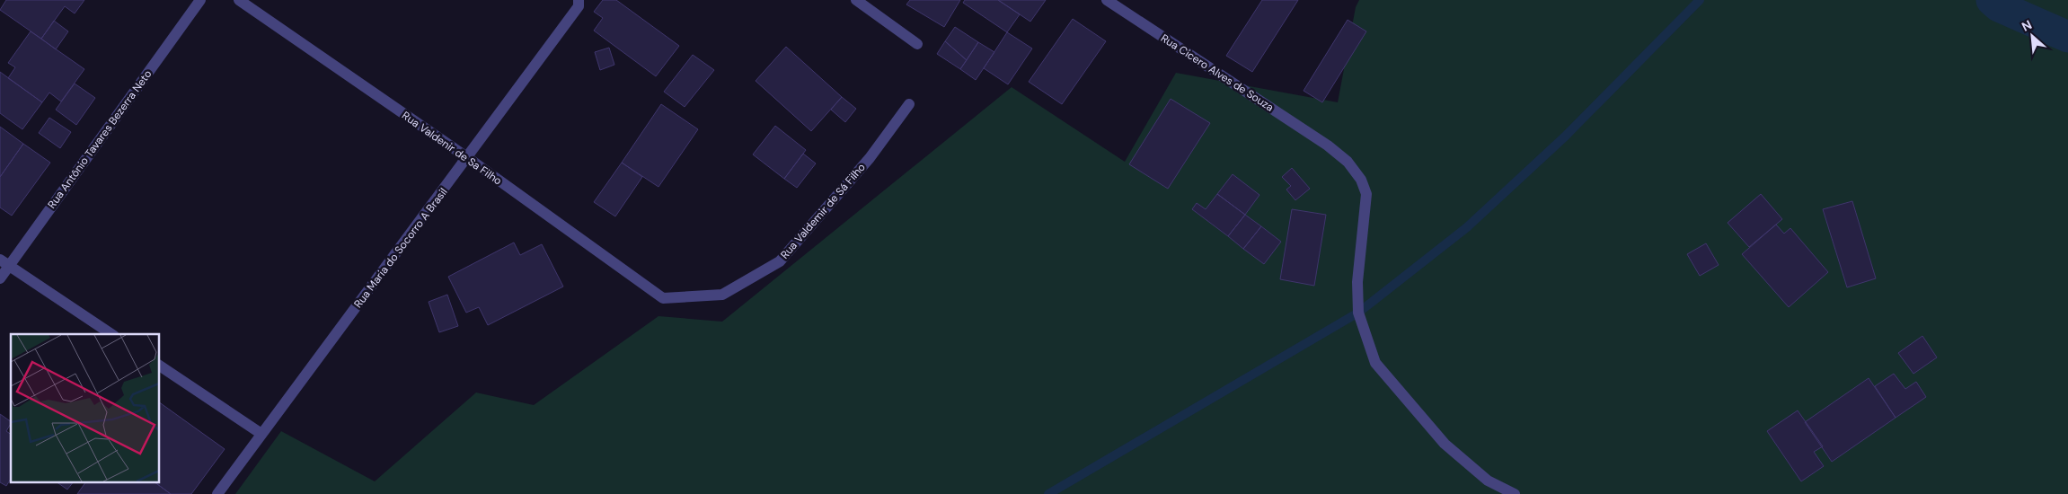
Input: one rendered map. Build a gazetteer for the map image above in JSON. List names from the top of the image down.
{
  "streets": {
    "street": [
      "Rua Cicero Alves de Souza",
      "Rua Antônio Tavares Bezerra Neto",
      "Rua Valdenir de Sa Filho",
      "Rua Valdemir de Sá Filho",
      "Rua Maria do Socorro A Brasil"
    ]
  },
  "crossings": [
    ["Rua Valdenir de Sa Filho", "Rua Valdemir de Sá Filho"],
    ["Rua Valdenir de Sa Filho", "Rua Maria do Socorro A Brasil"]
  ],
  "north": "top left"
}
